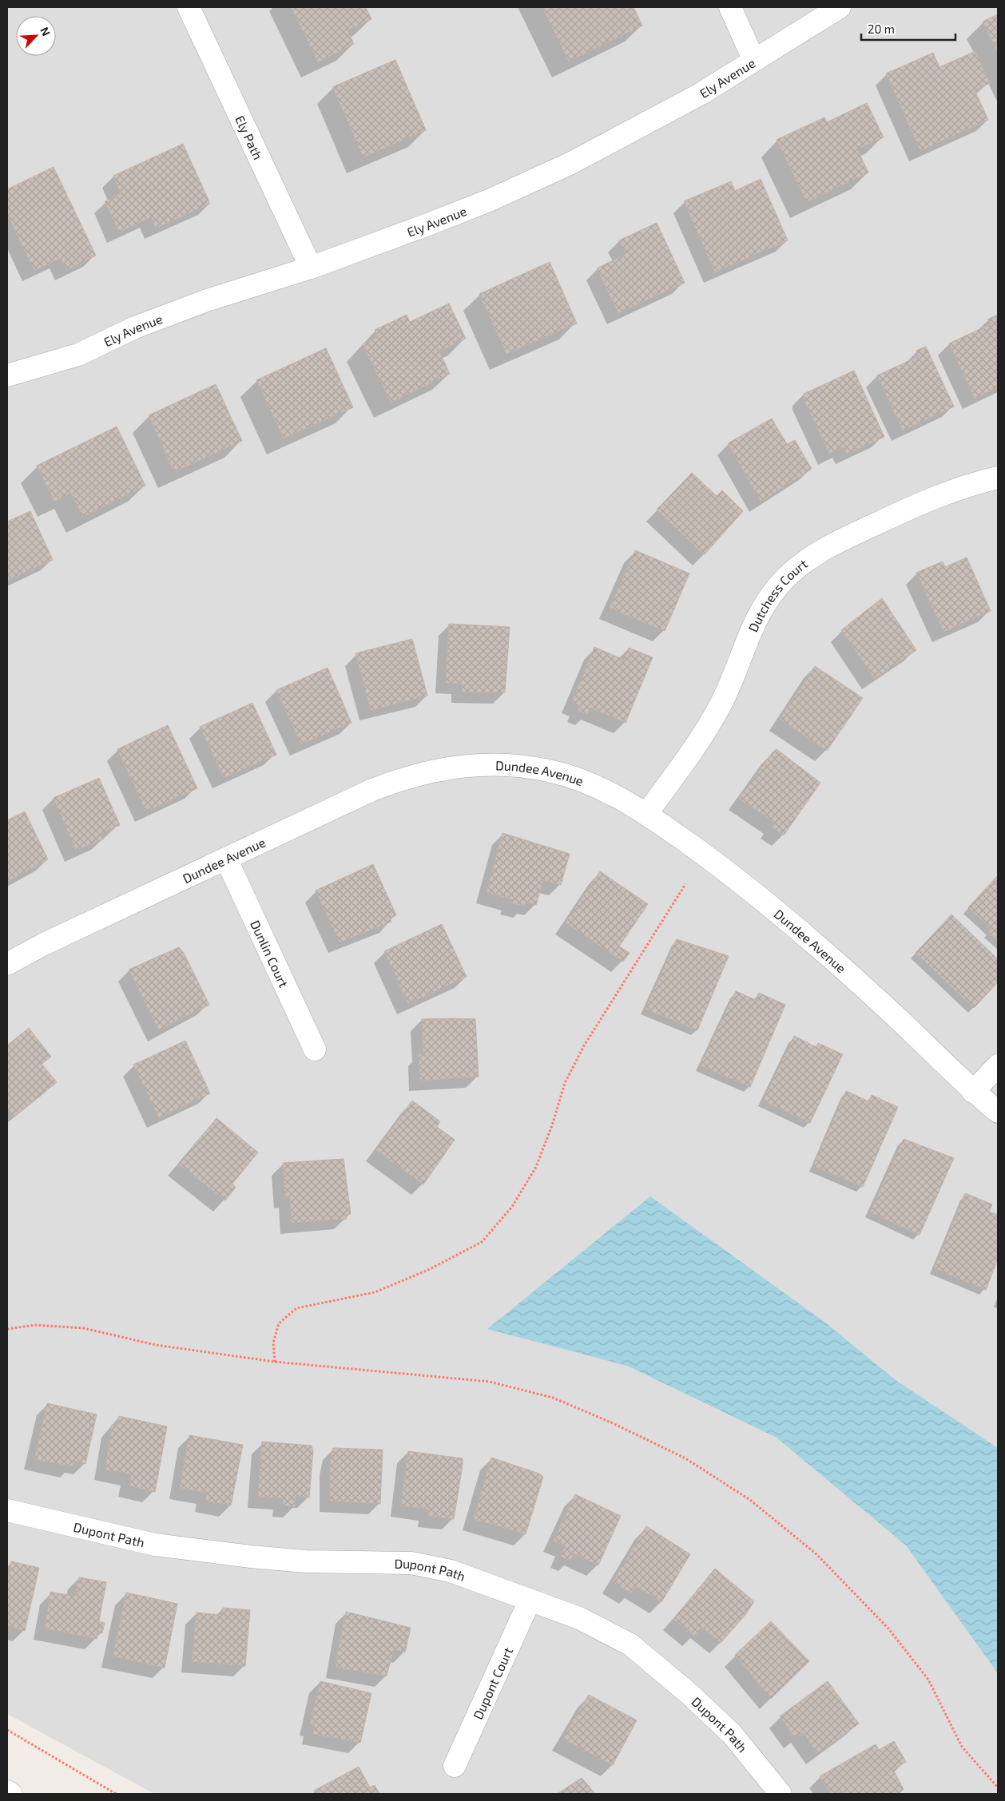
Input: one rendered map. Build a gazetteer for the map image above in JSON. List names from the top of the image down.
{
  "streets": {
    "street": [
      "Ely Avenue",
      "Ely Path",
      "Dutchess Court",
      "Dundee Avenue",
      "Dunlin Court",
      "Dupont Path",
      "Dupont Court"
    ]
  },
  "crossings": [
    ["Ely Avenue", "Ely Path"],
    ["Dutchess Court", "Dundee Avenue"],
    ["Dundee Avenue", "Dunlin Court"],
    ["Dupont Path", "Dupont Court"]
  ],
  "scale_bar": "20 m",
  "north": "top right"
}
